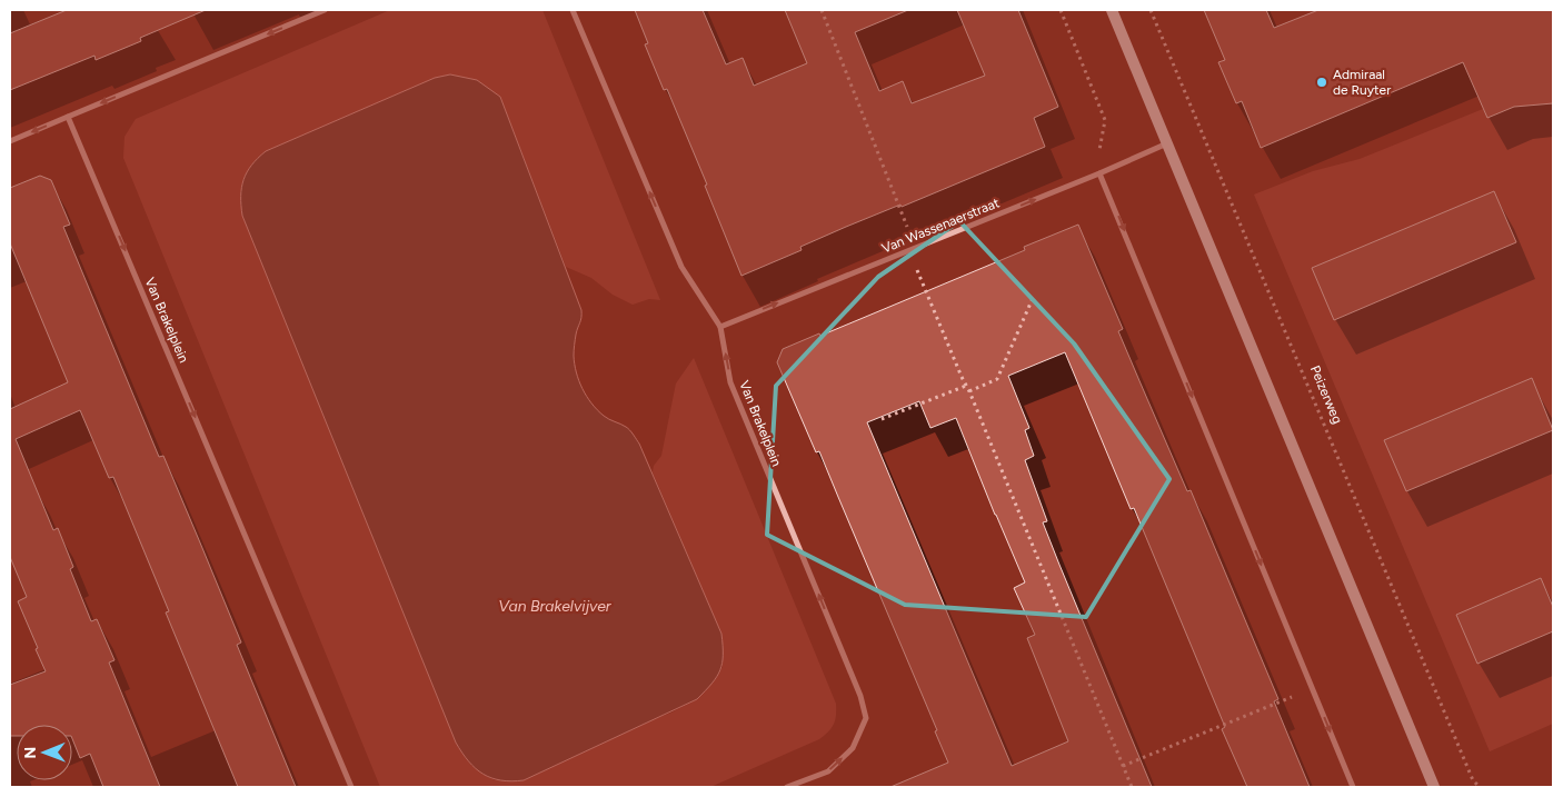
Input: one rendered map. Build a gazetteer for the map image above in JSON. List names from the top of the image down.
{
  "streets": {
    "street": ["Van Wassenaerstraat", "Van Brakelplein"],
    "path": ["Peizerweg"]
  },
  "crossings": [
    ["Van Wassenaerstraat", "Van Brakelplein"]
  ],
  "one_way": ["Van Wassenaerstraat"],
  "water": ["Van Brakelvijver"],
  "places": ["Admiraal de Ruyter"],
  "north": "left"
}
